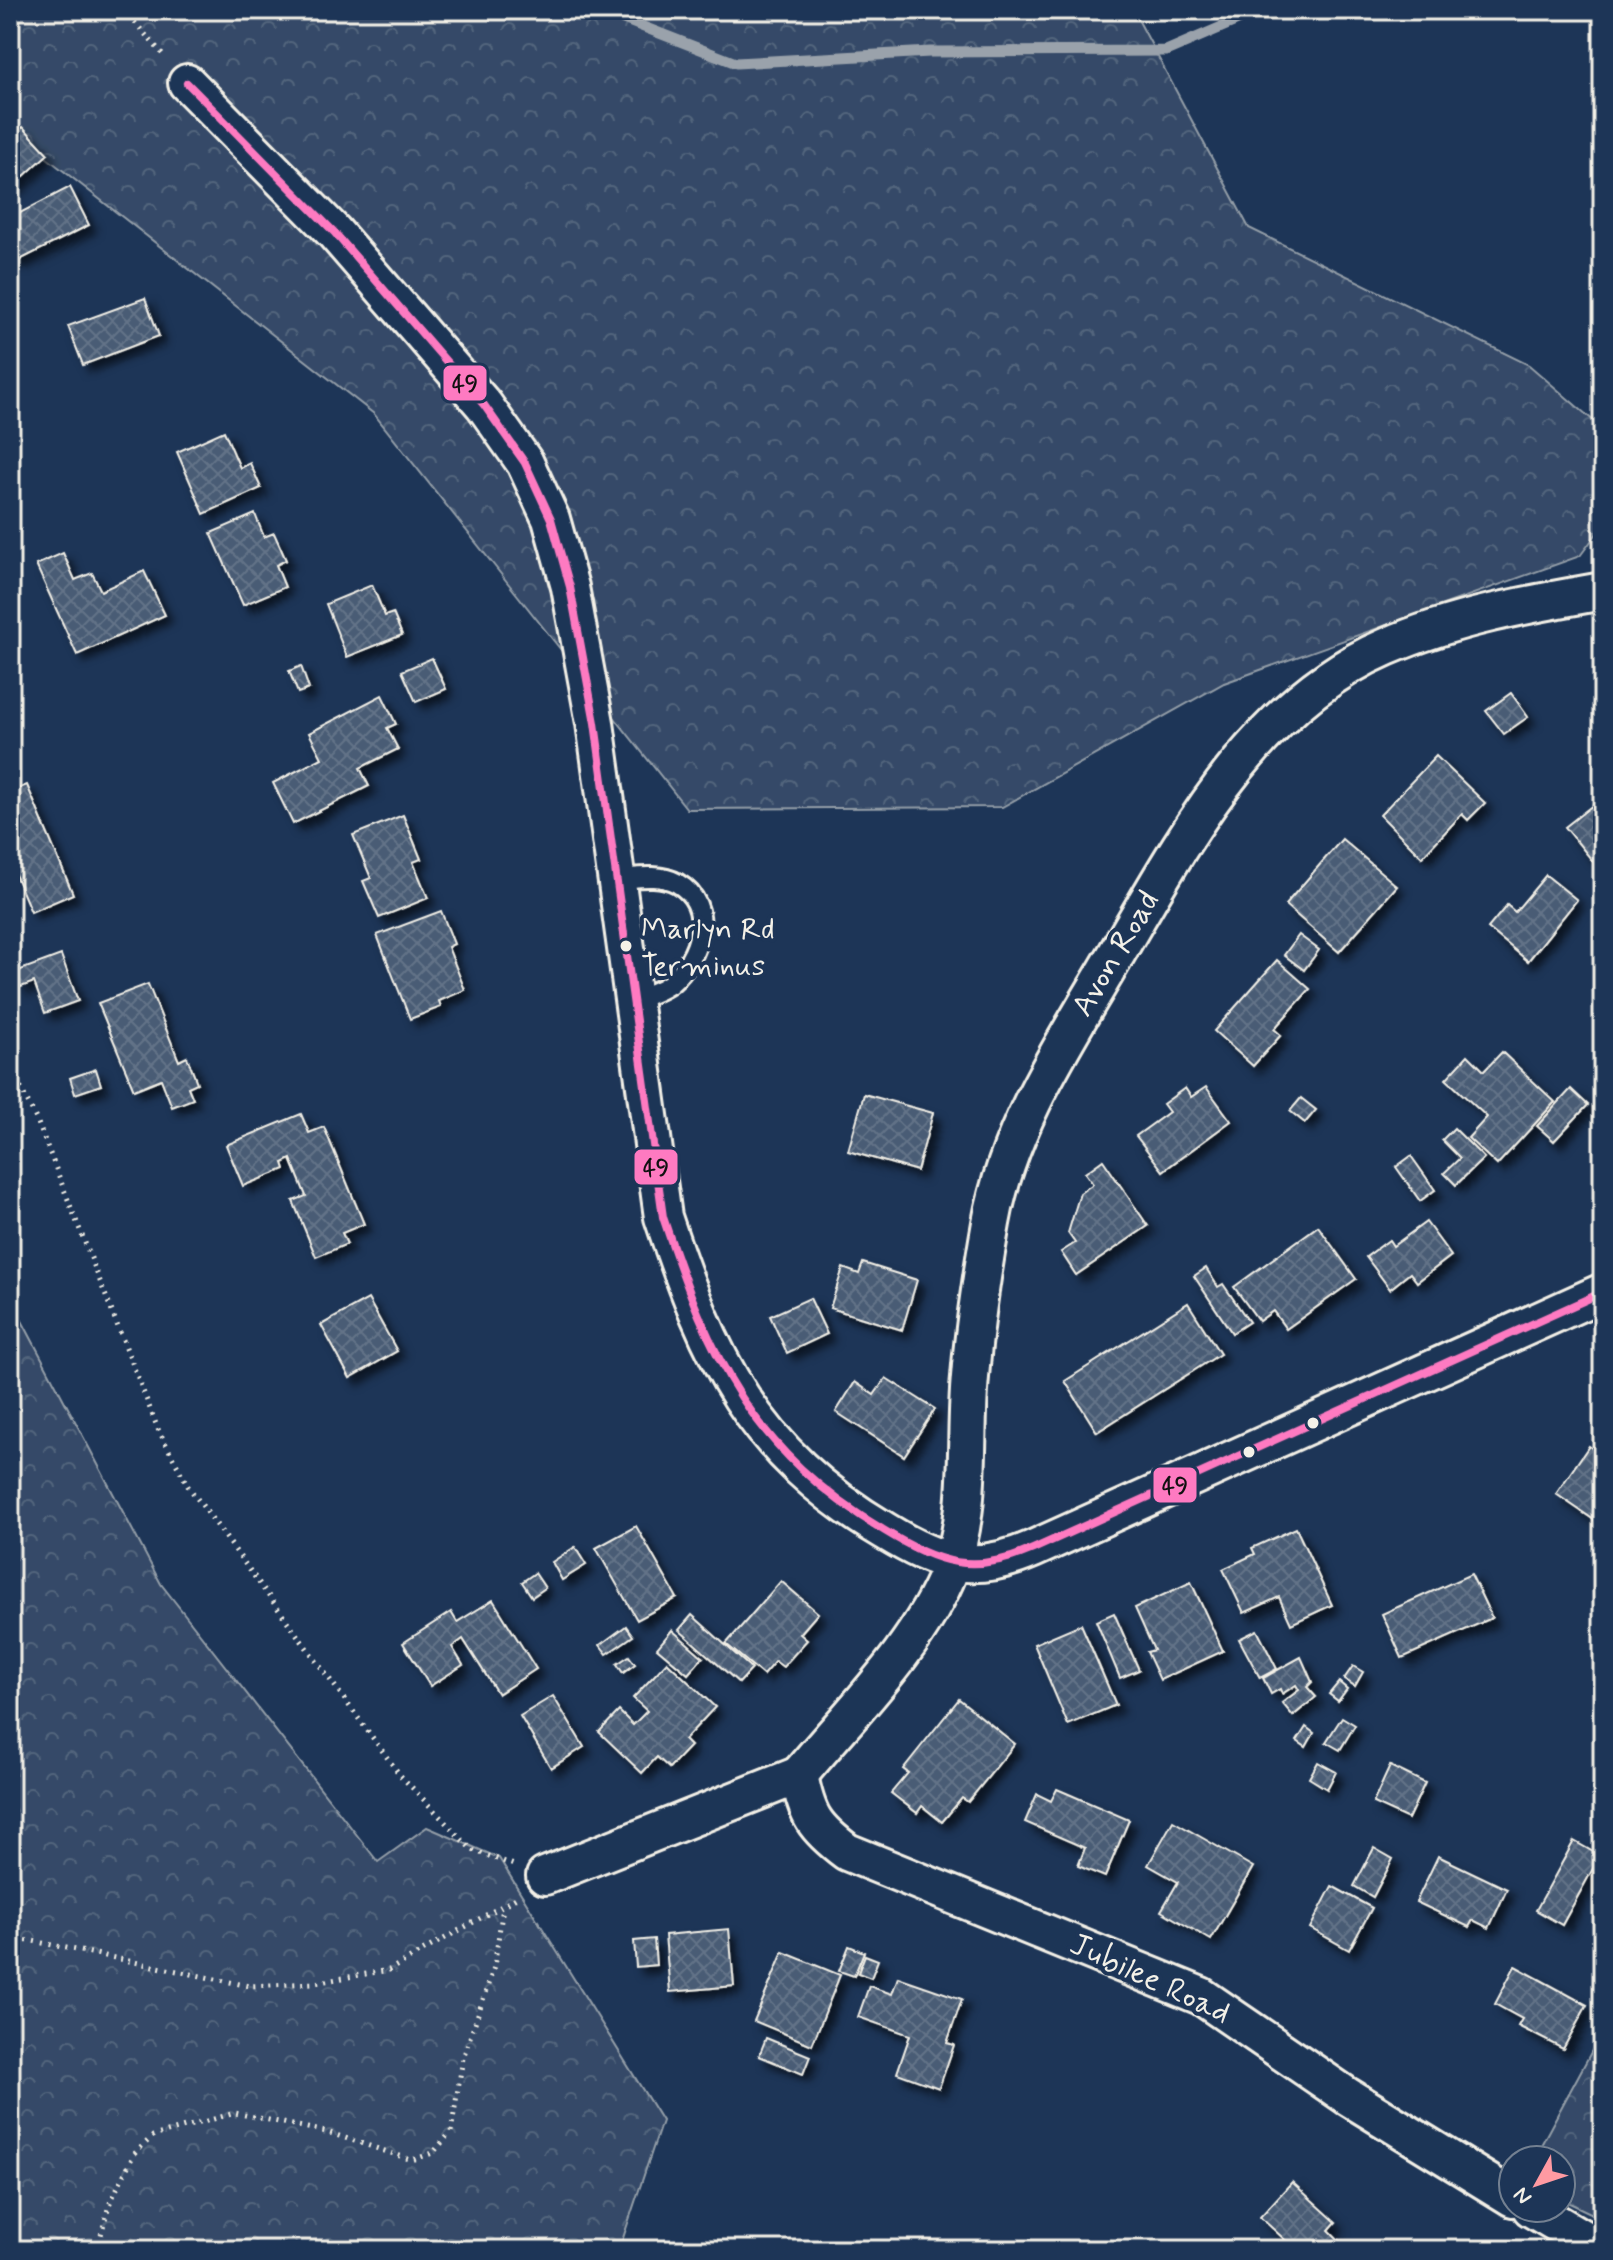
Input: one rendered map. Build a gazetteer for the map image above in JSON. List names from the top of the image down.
{
  "streets": {
    "street": ["Avon Road", "Jubilee Road"]
  },
  "places": ["Marlyn Rd Terminus"],
  "lines": ["transit line 49"],
  "north": "bottom left"
}
